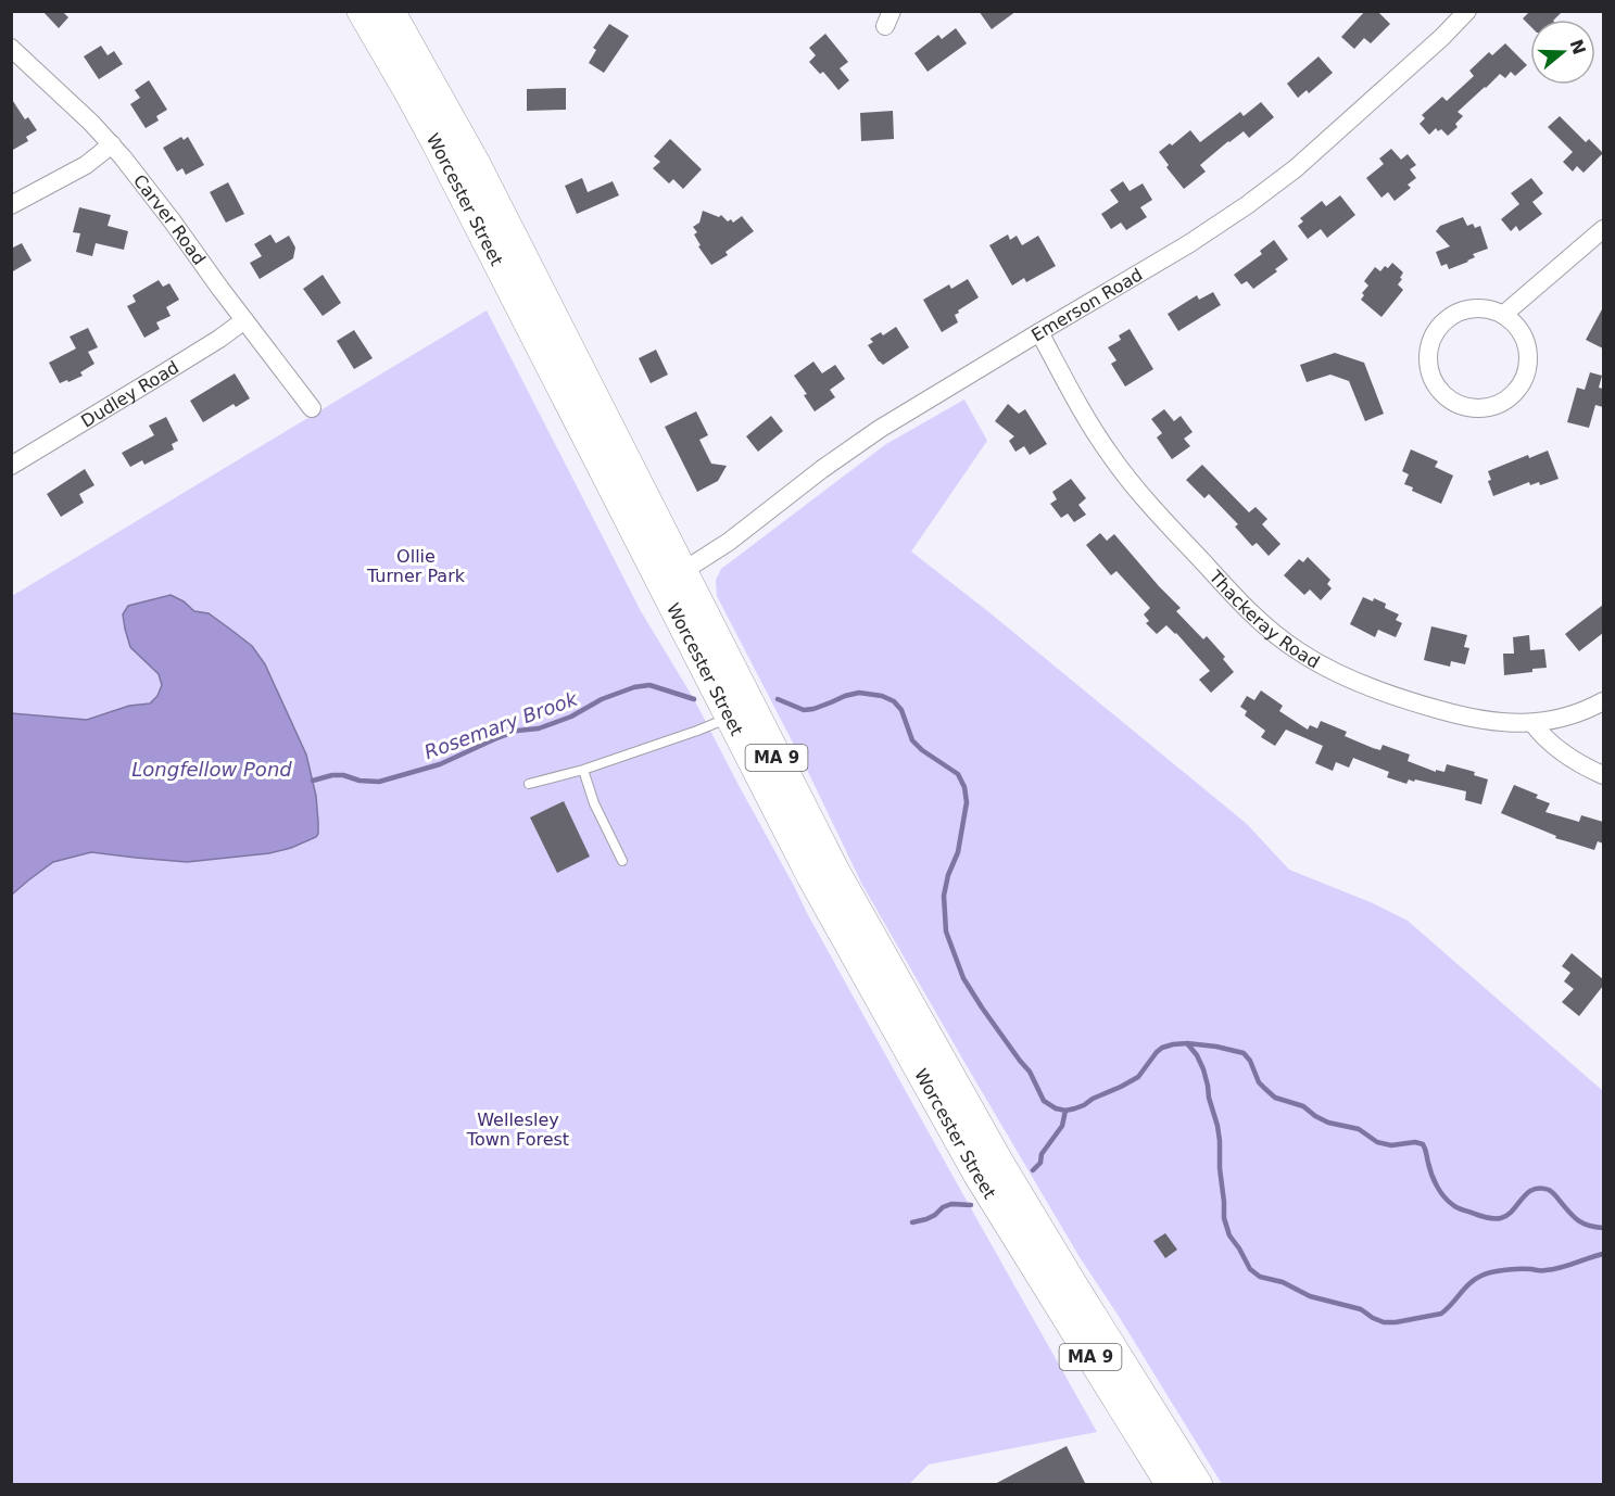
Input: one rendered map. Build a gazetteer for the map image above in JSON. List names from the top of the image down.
{
  "streets": {
    "highway": ["Worcester Street", "MA 9"],
    "street": [
      "Carver Road",
      "Emerson Road",
      "Dudley Road",
      "Thackeray Road"
    ]
  },
  "crossings": [
    ["Worcester Street", "Emerson Road"],
    ["Carver Road", "Dudley Road"],
    ["Emerson Road", "Thackeray Road"]
  ],
  "water": ["Rosemary Brook", "Longfellow Pond"],
  "parks": ["Ollie Turner Park", "Wellesley Town Forest"],
  "north": "right"
}
